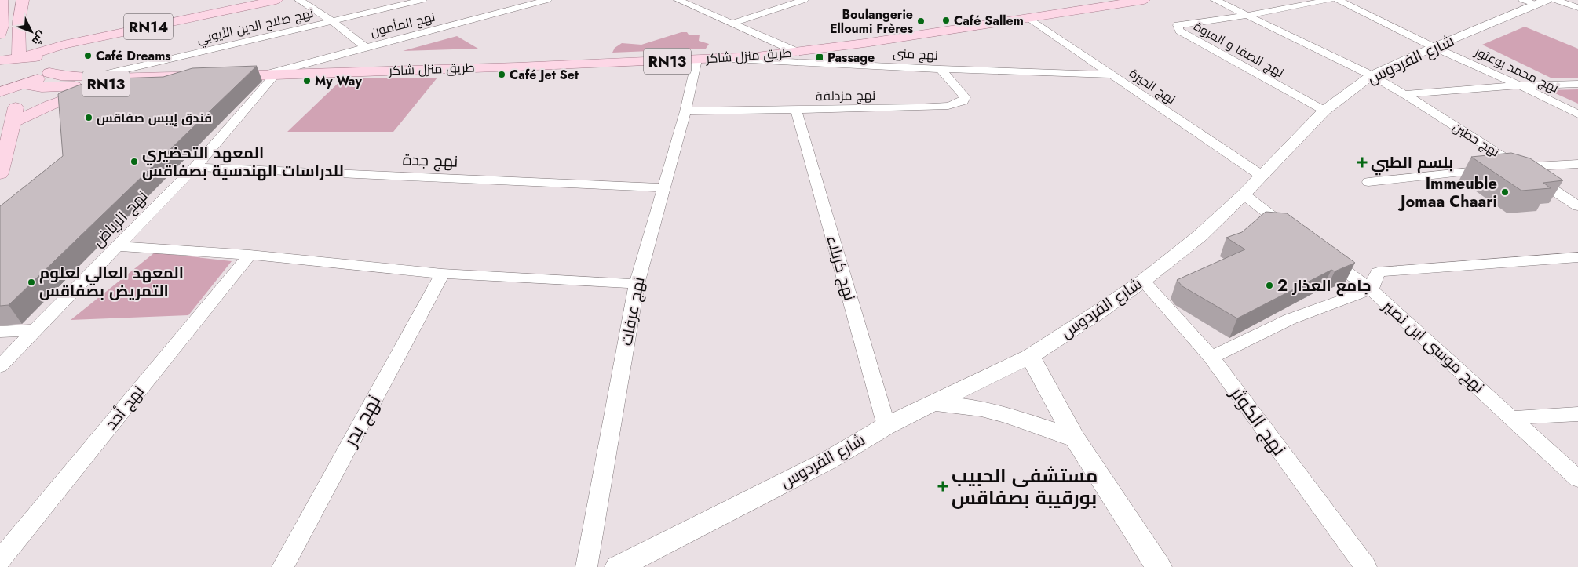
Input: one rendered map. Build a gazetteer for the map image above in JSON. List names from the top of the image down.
{
  "streets": {
    "main road": ["RN14", "طريق منزل شاكر", "RN13"],
    "street": [
      "نهج المأمون",
      "نهج صلاح الدين الأيوبي",
      "نهج الصفا و المروة",
      "نهج منى",
      "شارع الفردوس",
      "نهج محمد بوعتور",
      "نهج الحيرة",
      "نهج مزدلفة",
      "نهج حطين",
      "نهج جدة",
      "نهج الرياض",
      "نهج كربلاء",
      "نهج عرفات",
      "نهج موسى ابن نصير",
      "نهج أحد",
      "نهج بدر",
      "نهج الكوثر"
    ]
  },
  "crossings": [
    ["نهج المأمون", "طريق منزل شاكر"],
    ["نهج المأمون", "نهج الرياض"],
    ["نهج صلاح الدين الأيوبي", "RN13"],
    ["نهج الصفا و المروة", "شارع الفردوس"],
    ["نهج الصفا و المروة", "نهج حطين"],
    ["نهج منى", "طريق منزل شاكر"],
    ["نهج منى", "نهج الحيرة"],
    ["نهج منى", "نهج مزدلفة"],
    ["طريق منزل شاكر", "نهج الحيرة"],
    ["طريق منزل شاكر", "نهج الرياض"],
    ["طريق منزل شاكر", "نهج عرفات"],
    ["شارع الفردوس", "نهج محمد بوعتور"],
    ["شارع الفردوس", "نهج الحيرة"],
    ["شارع الفردوس", "نهج حطين"],
    ["شارع الفردوس", "نهج كربلاء"],
    ["شارع الفردوس", "نهج الكوثر"],
    ["نهج مزدلفة", "نهج كربلاء"],
    ["نهج مزدلفة", "نهج عرفات"],
    ["نهج جدة", "نهج الرياض"],
    ["نهج جدة", "نهج عرفات"]
  ],
  "places": {
    "other": [
      "Café Sallem",
      "Boulangerie Elloumi Frères",
      "Café Dreams",
      "Café Jet Set",
      "My Way",
      "فندق إيبس صفاقس",
      "المعهد التحضيري للدراسات الهندسية بصفاقس",
      "Immeuble Jomaa Chaari",
      "المعهد العالي لعلوم التمريض بصفاقس",
      "جامع العذار 2"
    ],
    "transit": ["Passage"],
    "health": ["بلسم الطبي", "مستشفى الحبيب بورقيبة بصفاقس"]
  },
  "north": "bottom right"
}
